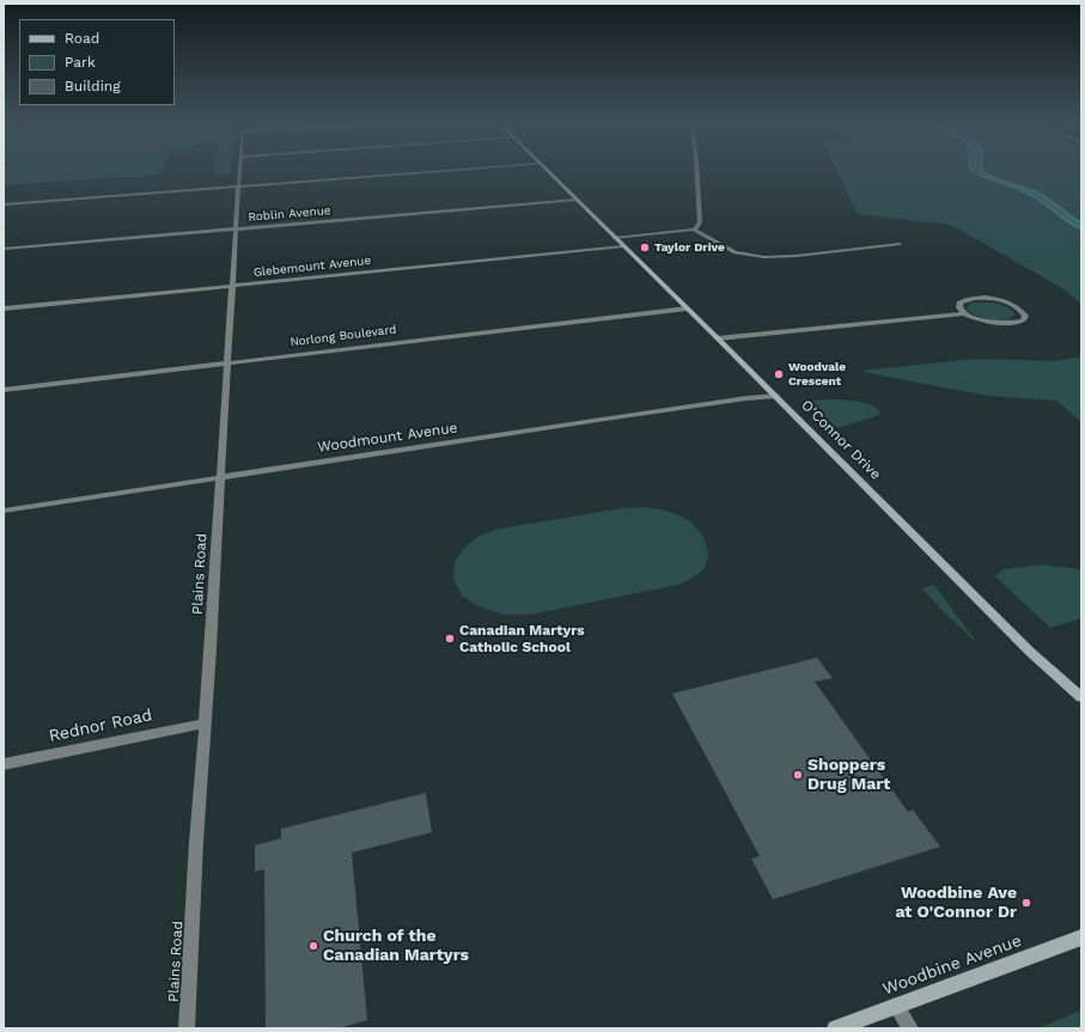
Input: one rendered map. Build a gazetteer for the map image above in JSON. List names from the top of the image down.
{
  "streets": {
    "main road": ["O'Connor Drive", "Woodbine Avenue"],
    "street": [
      "Roblin Avenue",
      "Glebemount Avenue",
      "Norlong Boulevard",
      "Woodmount Avenue",
      "Plains Road",
      "Rednor Road"
    ]
  },
  "crossings": [
    ["Roblin Avenue", "O'Connor Drive"],
    ["Roblin Avenue", "Plains Road"],
    ["Glebemount Avenue", "O'Connor Drive"],
    ["Glebemount Avenue", "Plains Road"],
    ["Norlong Boulevard", "O'Connor Drive"],
    ["Norlong Boulevard", "Plains Road"],
    ["Woodmount Avenue", "O'Connor Drive"],
    ["Woodmount Avenue", "Plains Road"],
    ["Plains Road", "Rednor Road"]
  ],
  "places": [
    "Taylor Drive",
    "Woodvale Crescent",
    "Canadian Martyrs Catholic School",
    "Shoppers Drug Mart",
    "Woodbine Ave at O'Connor Dr",
    "Church of the Canadian Martyrs"
  ],
  "legend": ["Road", "Park", "Building"]
}
